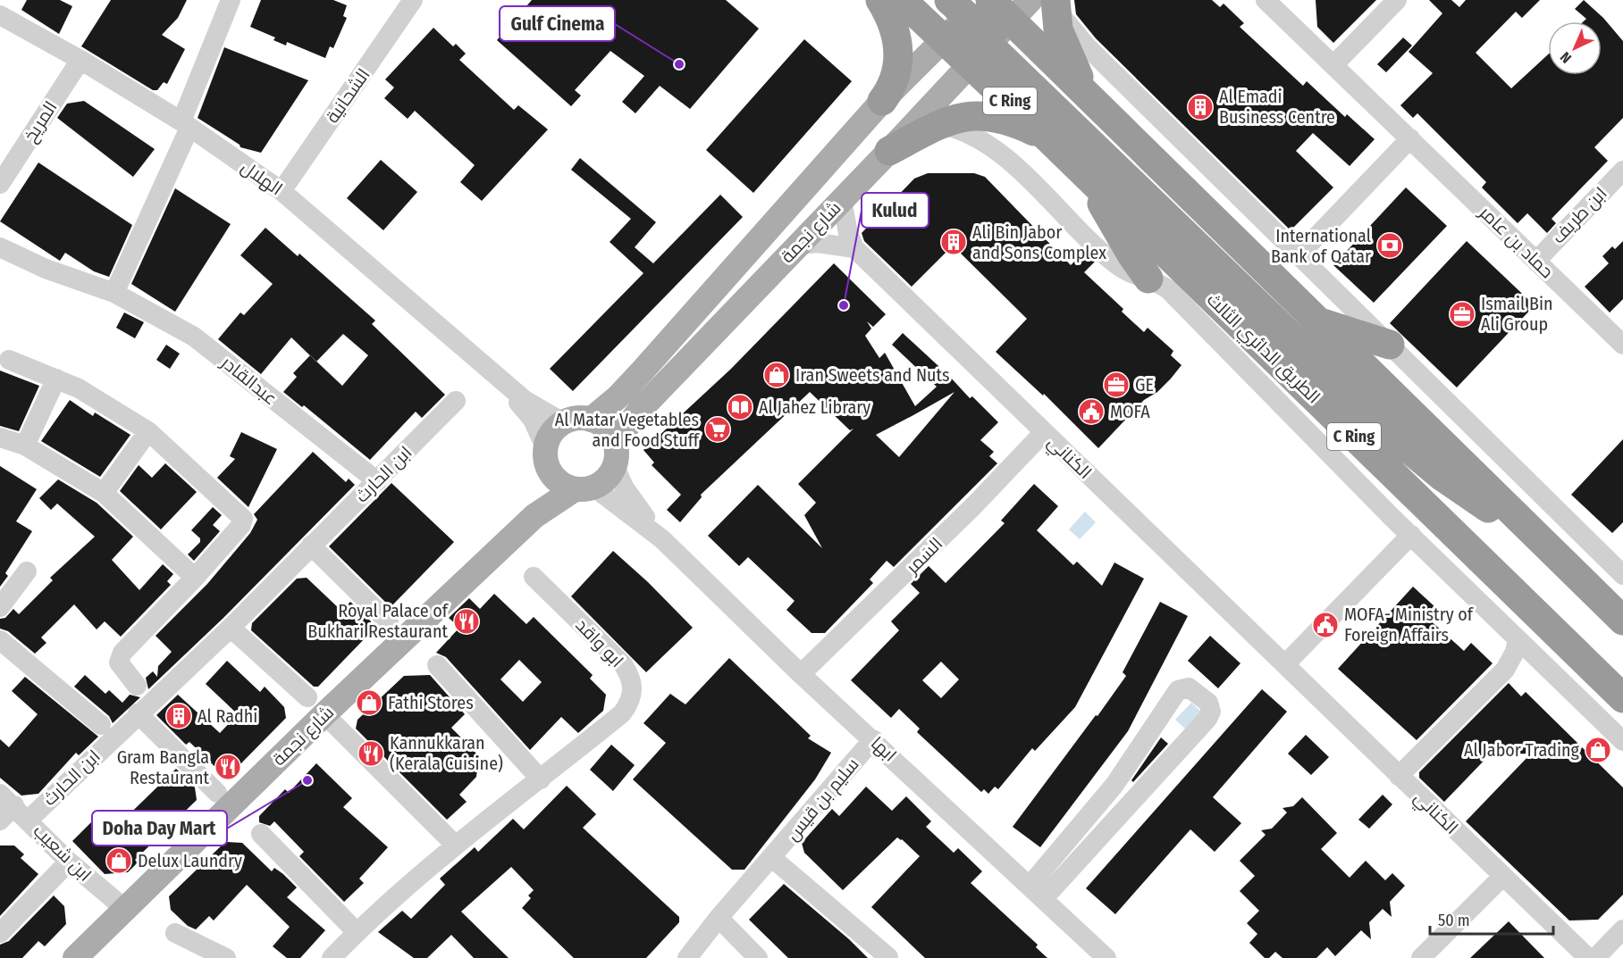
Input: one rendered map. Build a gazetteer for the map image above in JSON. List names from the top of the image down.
{
  "streets": {
    "highway": ["C Ring", "الطريق الدائري الثالث"],
    "main road": ["شارع نجمة"],
    "street": [
      "الشحانية",
      "المريخ",
      "الهلال",
      "ابن طريف",
      "حماد بن عامر",
      "عبدالقادر",
      "الكناني",
      "ابن الحارث",
      "السَمر",
      "ابو واقد",
      "ابها",
      "سليم بن قيس",
      "ابن شعيب"
    ]
  },
  "crossings": [
    ["الشحانية", "الهلال"],
    ["المريخ", "الهلال"],
    ["الهلال", "شارع نجمة"],
    ["الهلال", "ابها"],
    ["ابن طريف", "حماد بن عامر"],
    ["شارع نجمة", "الطريق الدائري الثالث"],
    ["شارع نجمة", "الكناني"],
    ["شارع نجمة", "ابها"],
    ["شارع نجمة", "ابن شعيب"],
    ["عبدالقادر", "ابن الحارث"],
    ["الكناني", "السَمر"],
    ["ابن الحارث", "ابن شعيب"],
    ["السَمر", "ابها"],
    ["ابها", "سليم بن قيس"]
  ],
  "places": {
    "other": ["Gulf Cinema", "Kulud", "Doha Day Mart"],
    "building": ["Al Emadi Business Centre", "Ali Bin Jabor and Sons Complex", "Al Radhi"],
    "bank": ["International Bank of Qatar"],
    "office": ["Ismail Bin Ali Group", "GE"],
    "shop": [
      "Iran Sweets and Nuts",
      "Fathi Stores",
      "Al Jabor Trading",
      "Delux Laundry"
    ],
    "library": ["Al Jahez Library"],
    "public building": ["MOFA", "MOFA- Ministry of Foreign Affairs"],
    "supermarket": ["Al Matar Vegetables and Food Stuff"],
    "restaurant": ["Royal Palace of Bukhari Restaurant", "Kannukkaran (Kerala Cuisine)", "Gram Bangla Restaurant"]
  },
  "scale_bar": "50 m",
  "north": "bottom left"
}
